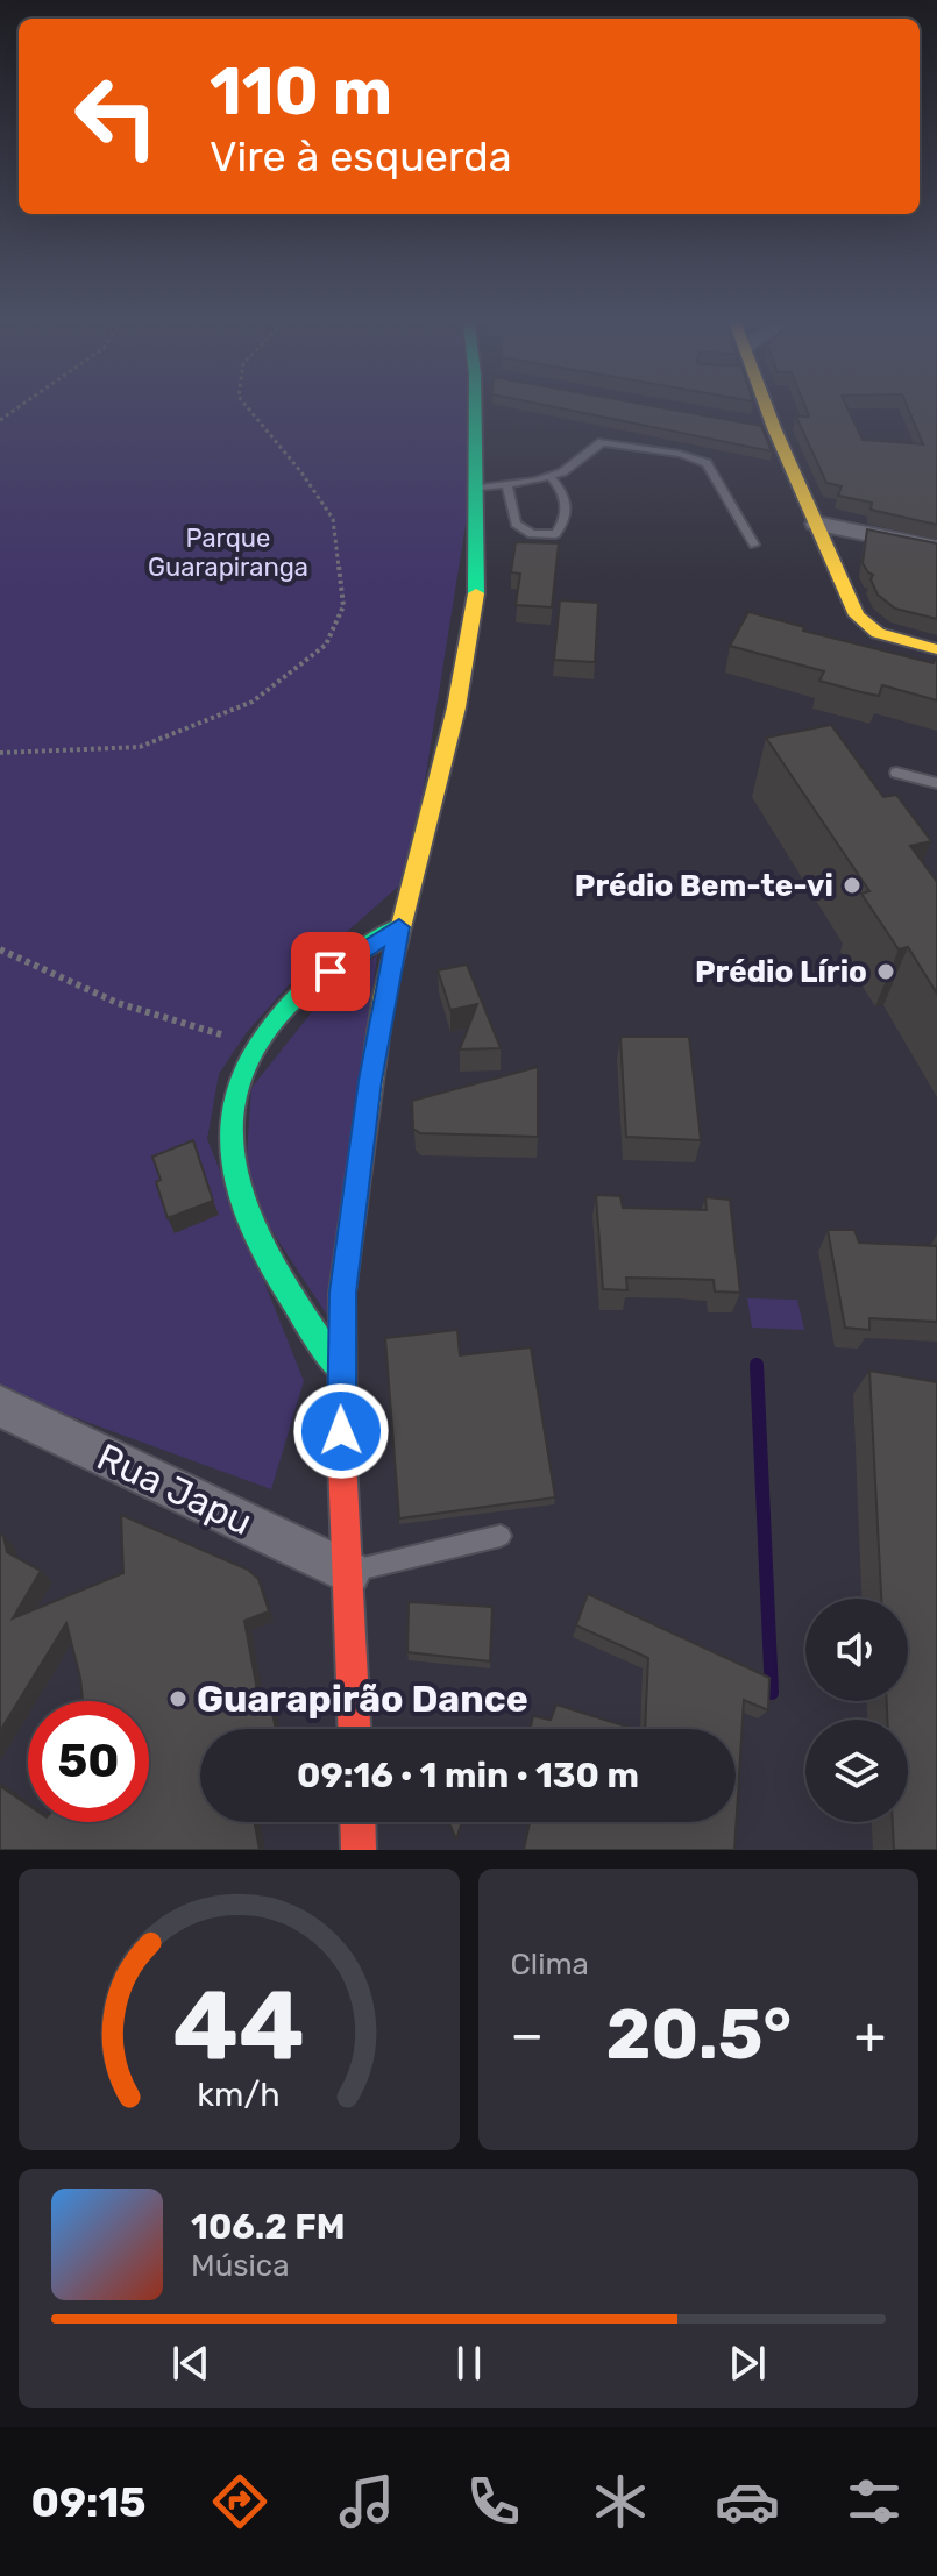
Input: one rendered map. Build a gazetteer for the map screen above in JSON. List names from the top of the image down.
{
  "streets": {
    "street": ["Rua Japu"]
  },
  "parks": ["Parque Guarapiranga"],
  "places": ["Prédio Bem-te-vi", "Prédio Lírio", "Guarapirão Dance"],
  "page": {
    "turn": ["110 m", "Vire à esquerda"],
    "limit": "50",
    "trip": "09:16 · 1 min · 130 m",
    "tile": "Clima",
    "heat": ["−", "20.5°", "+"],
    "song": ["106.2 FM", "Música"],
    "tabs": "09:15",
    "gauge": ["44", "km/h"]
  }
}
